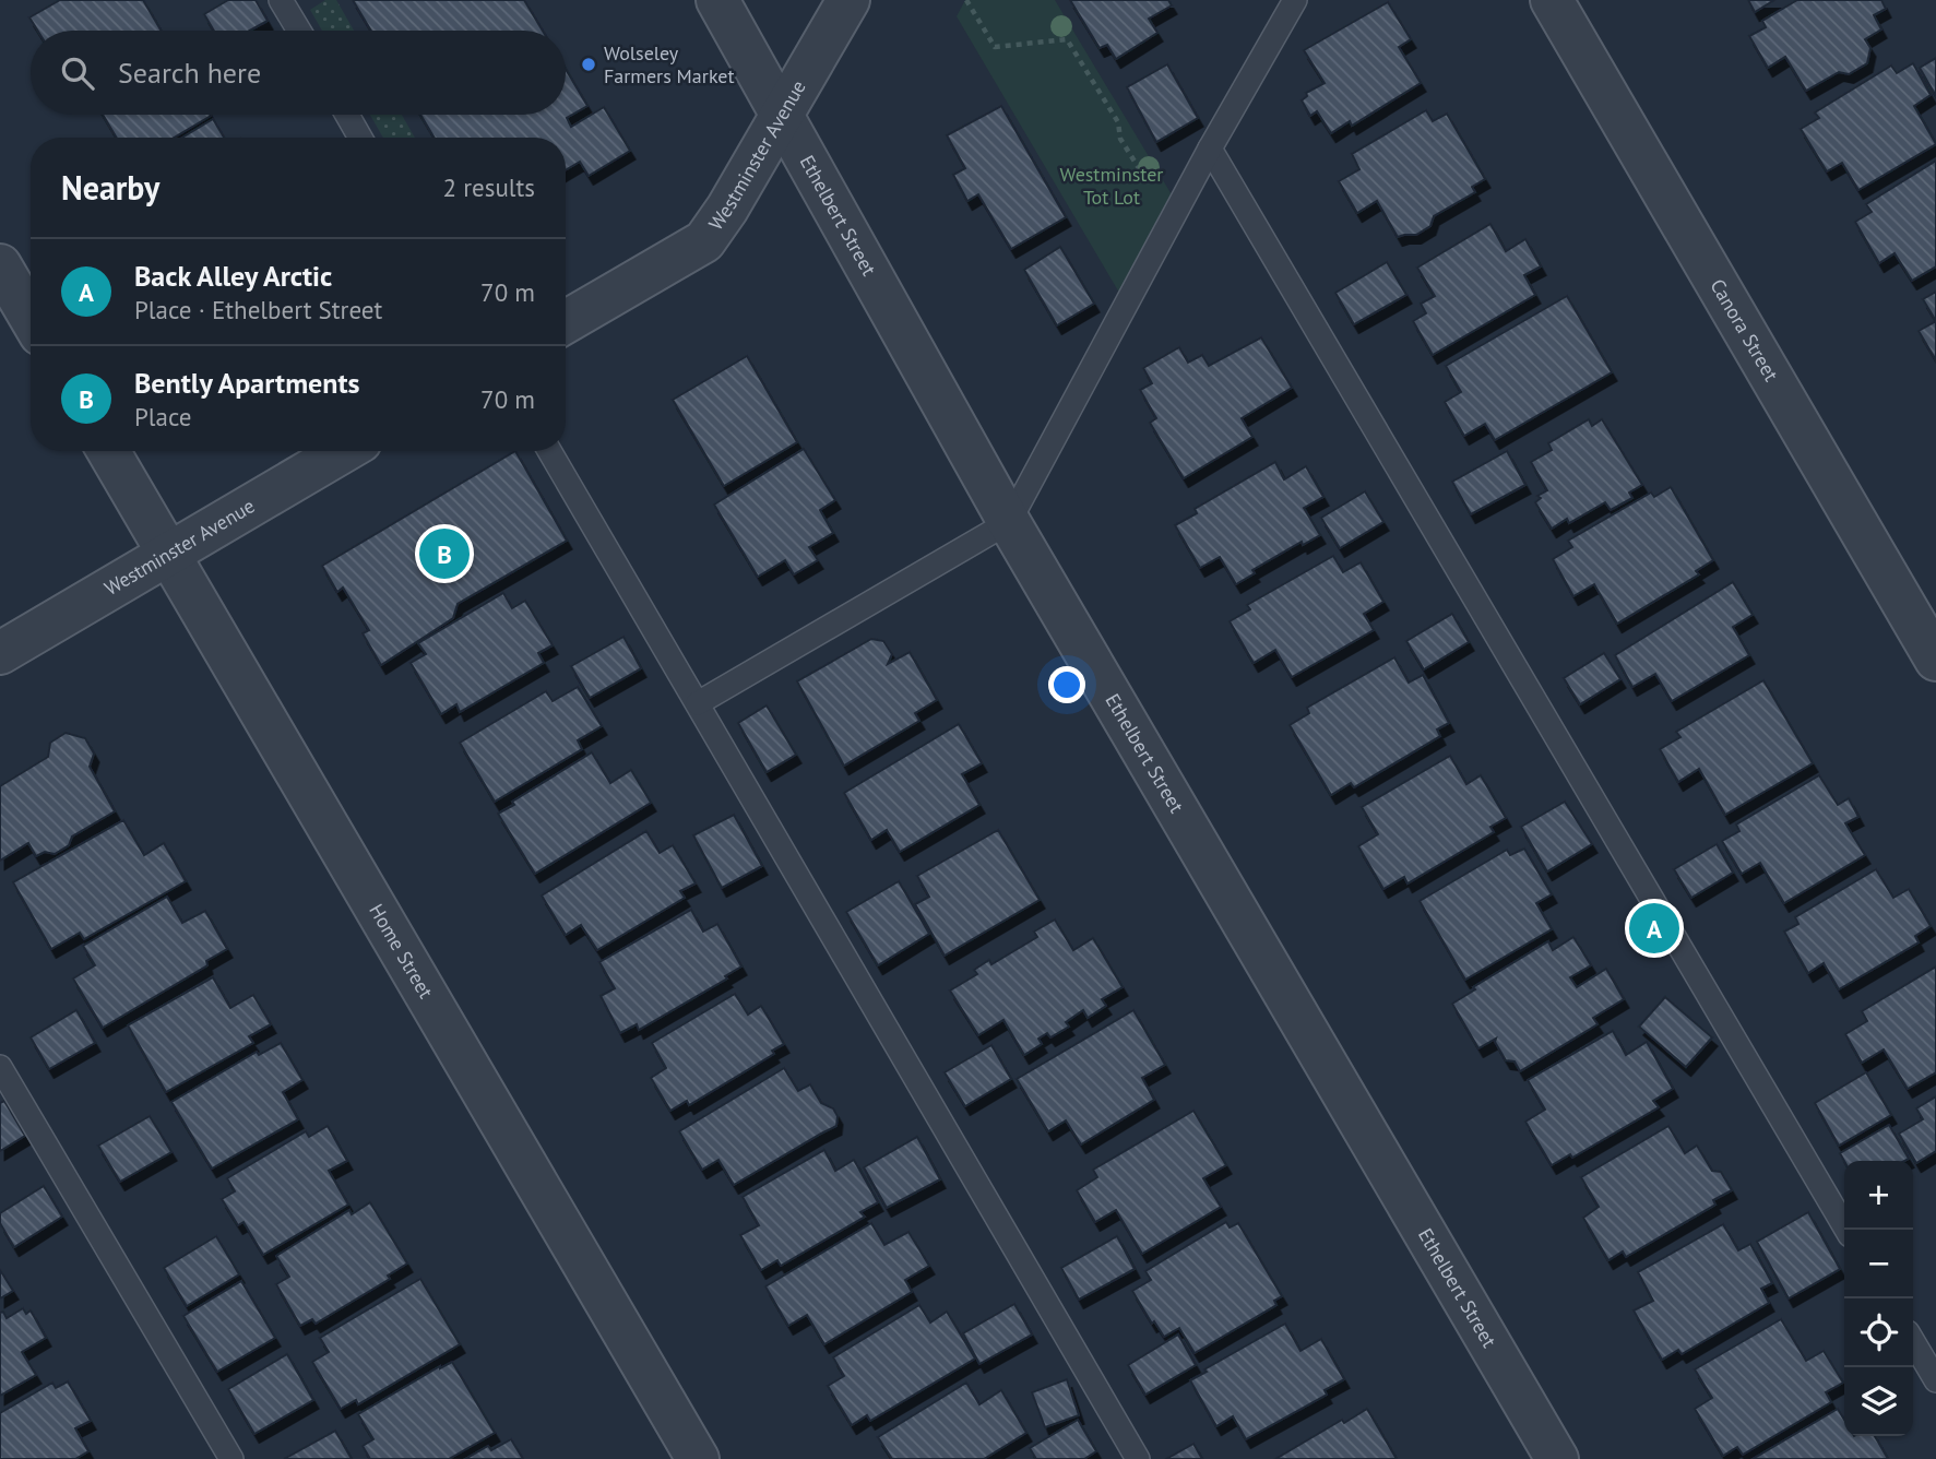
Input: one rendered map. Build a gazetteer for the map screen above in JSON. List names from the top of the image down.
{
  "streets": {
    "street": [
      "Westminster Avenue",
      "Ethelbert Street",
      "Canora Street",
      "Home Street"
    ]
  },
  "crossings": [
    ["Westminster Avenue", "Ethelbert Street"],
    ["Westminster Avenue", "Home Street"]
  ],
  "parks": ["Westminster Tot Lot"],
  "places": ["Wolseley Farmers Market"],
  "page": {
    "search": "Search here",
    "heading": ["Nearby", "2 results"],
    "list": [
      {
        "mark": "A",
        "name": "Back Alley Arctic",
        "note": "Place · Ethelbert Street",
        "value": "70 m"
      },
      {
        "mark": "B",
        "name": "Bently Apartments",
        "note": "Place",
        "value": "70 m"
      }
    ],
    "pins": ["B", "A"],
    "map_buttons": ["+", "−"]
  }
}
